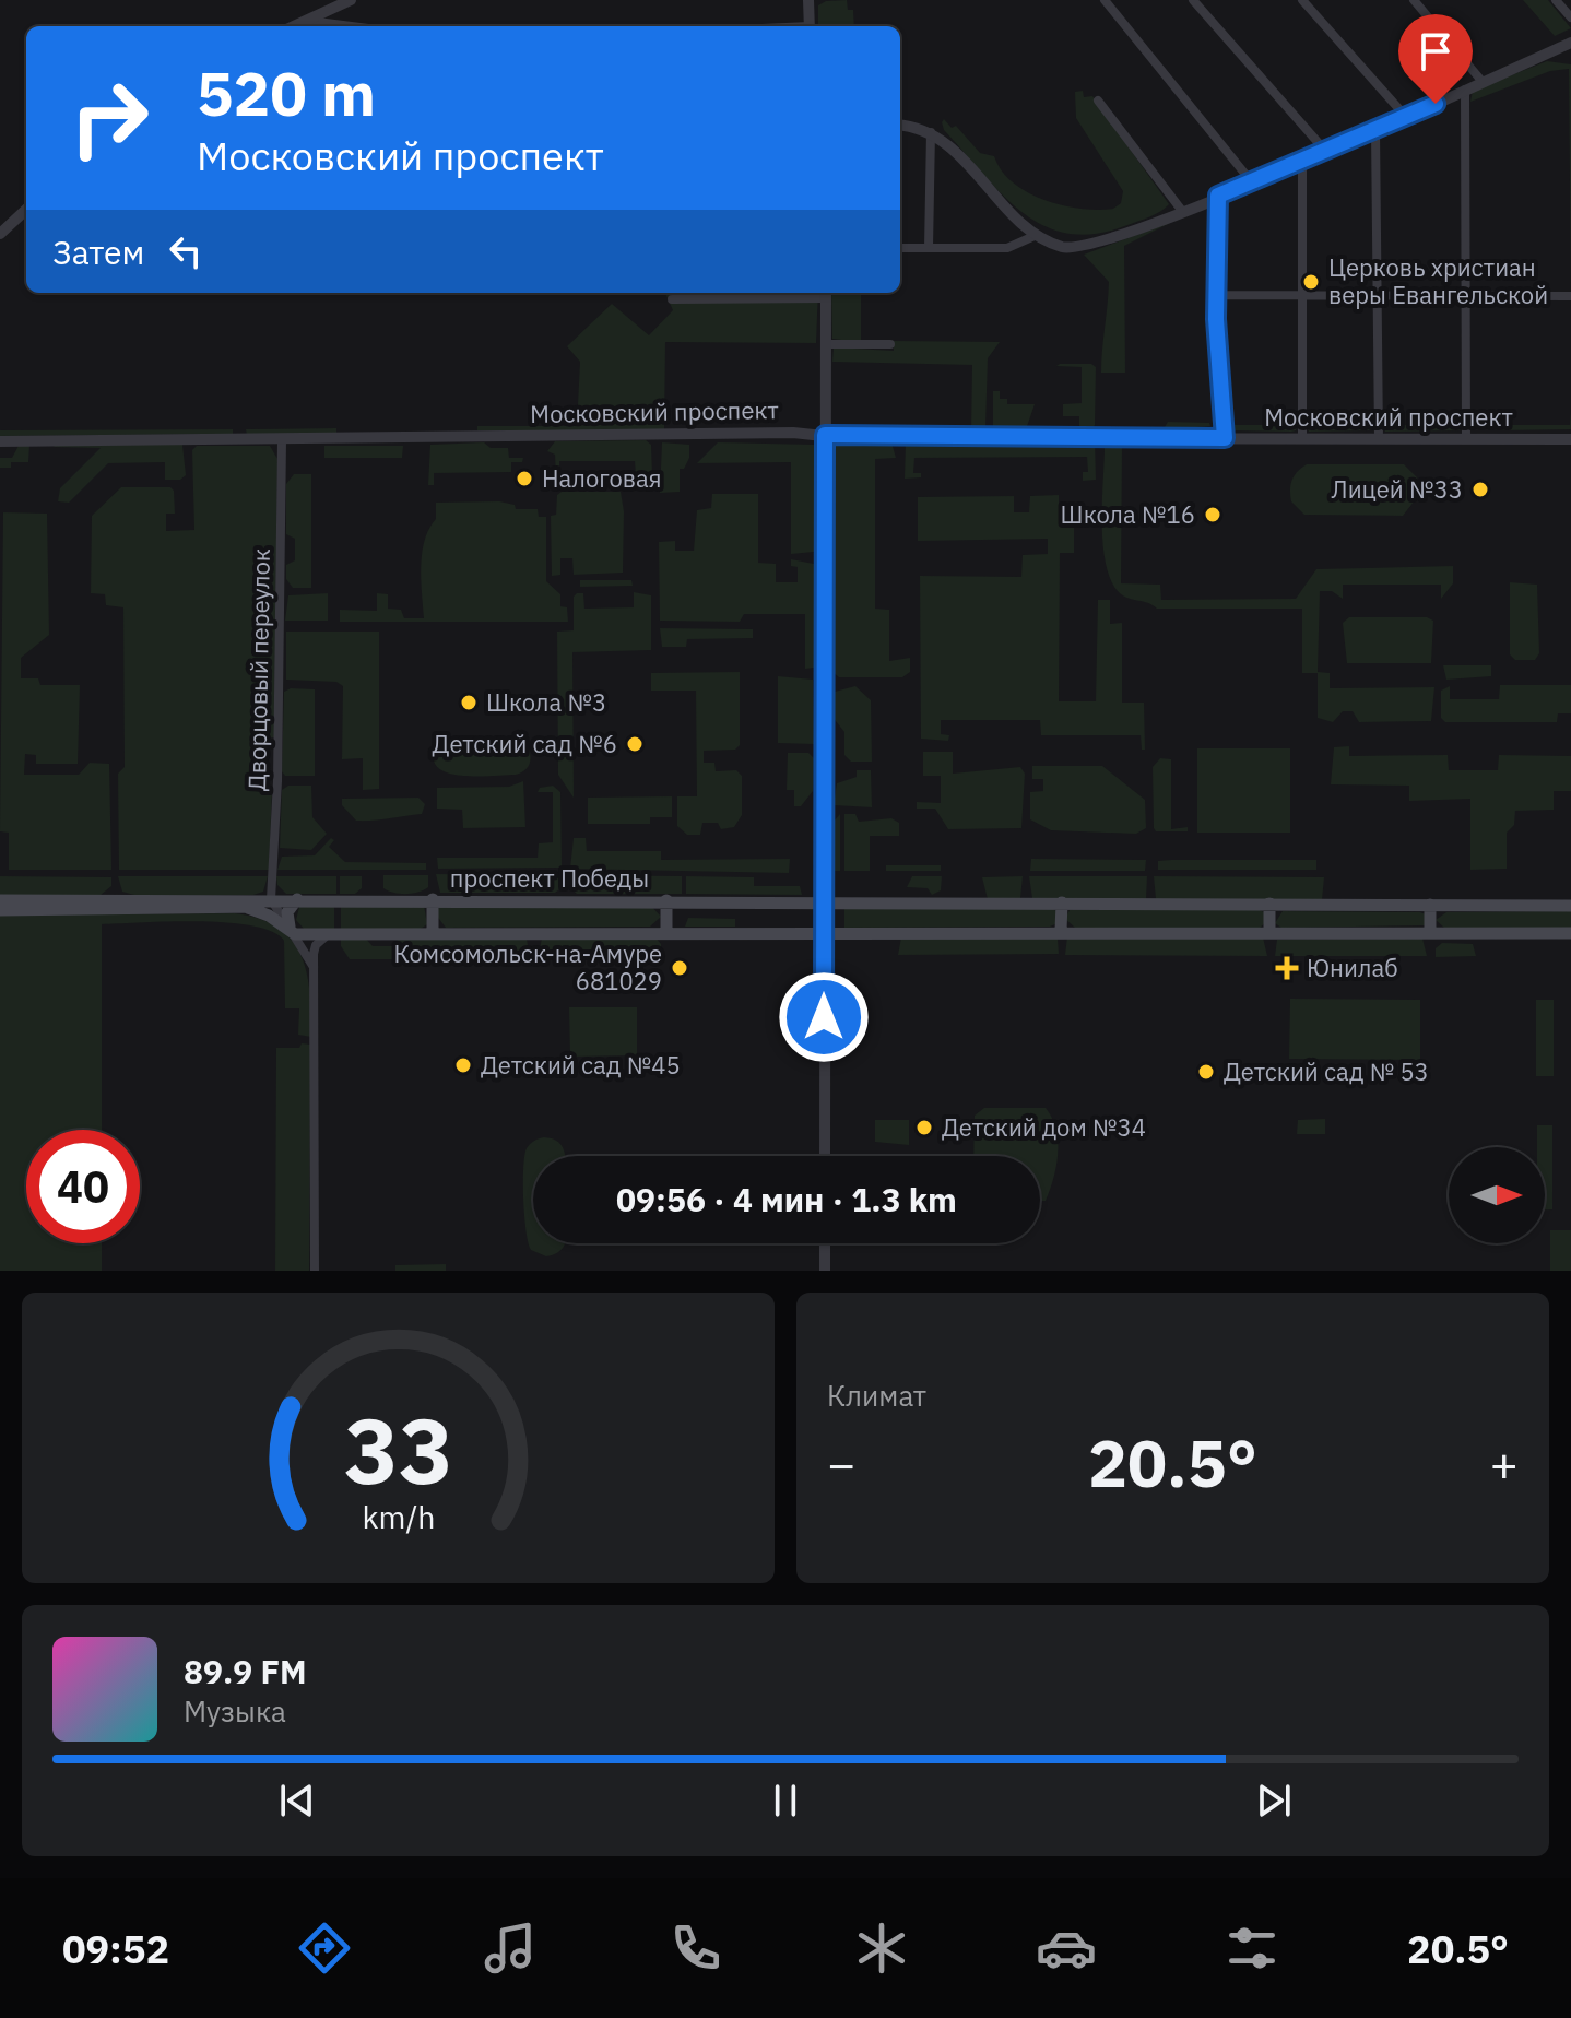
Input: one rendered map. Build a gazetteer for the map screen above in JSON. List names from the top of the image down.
{
  "streets": {
    "main road": ["проспект Победы"],
    "street": ["Московский проспект", "Дворцовый переулок"]
  },
  "crossings": [
    ["Московский проспект", "Дворцовый переулок"],
    ["Дворцовый переулок", "проспект Победы"]
  ],
  "places": {
    "other": [
      "Церковь христиан веры Евангельской",
      "Налоговая",
      "Лицей №33",
      "Школа №16",
      "Школа №3",
      "Детский сад №6",
      "Комсомольск-на-Амуре 681029",
      "Детский сад №45",
      "Детский сад № 53",
      "Детский дом №34"
    ],
    "health": ["Юнилаб"]
  },
  "north": "right",
  "page": {
    "turn": ["520 m", "Московский проспект"],
    "then": "Затем",
    "limit": "40",
    "trip": "09:56 · 4 мин · 1.3 km",
    "tile": "Климат",
    "heat": ["−", "20.5°", "+"],
    "song": ["89.9 FM", "Музыка"],
    "tabs": ["09:52", "20.5°"],
    "gauge": ["33", "km/h"]
  }
}
